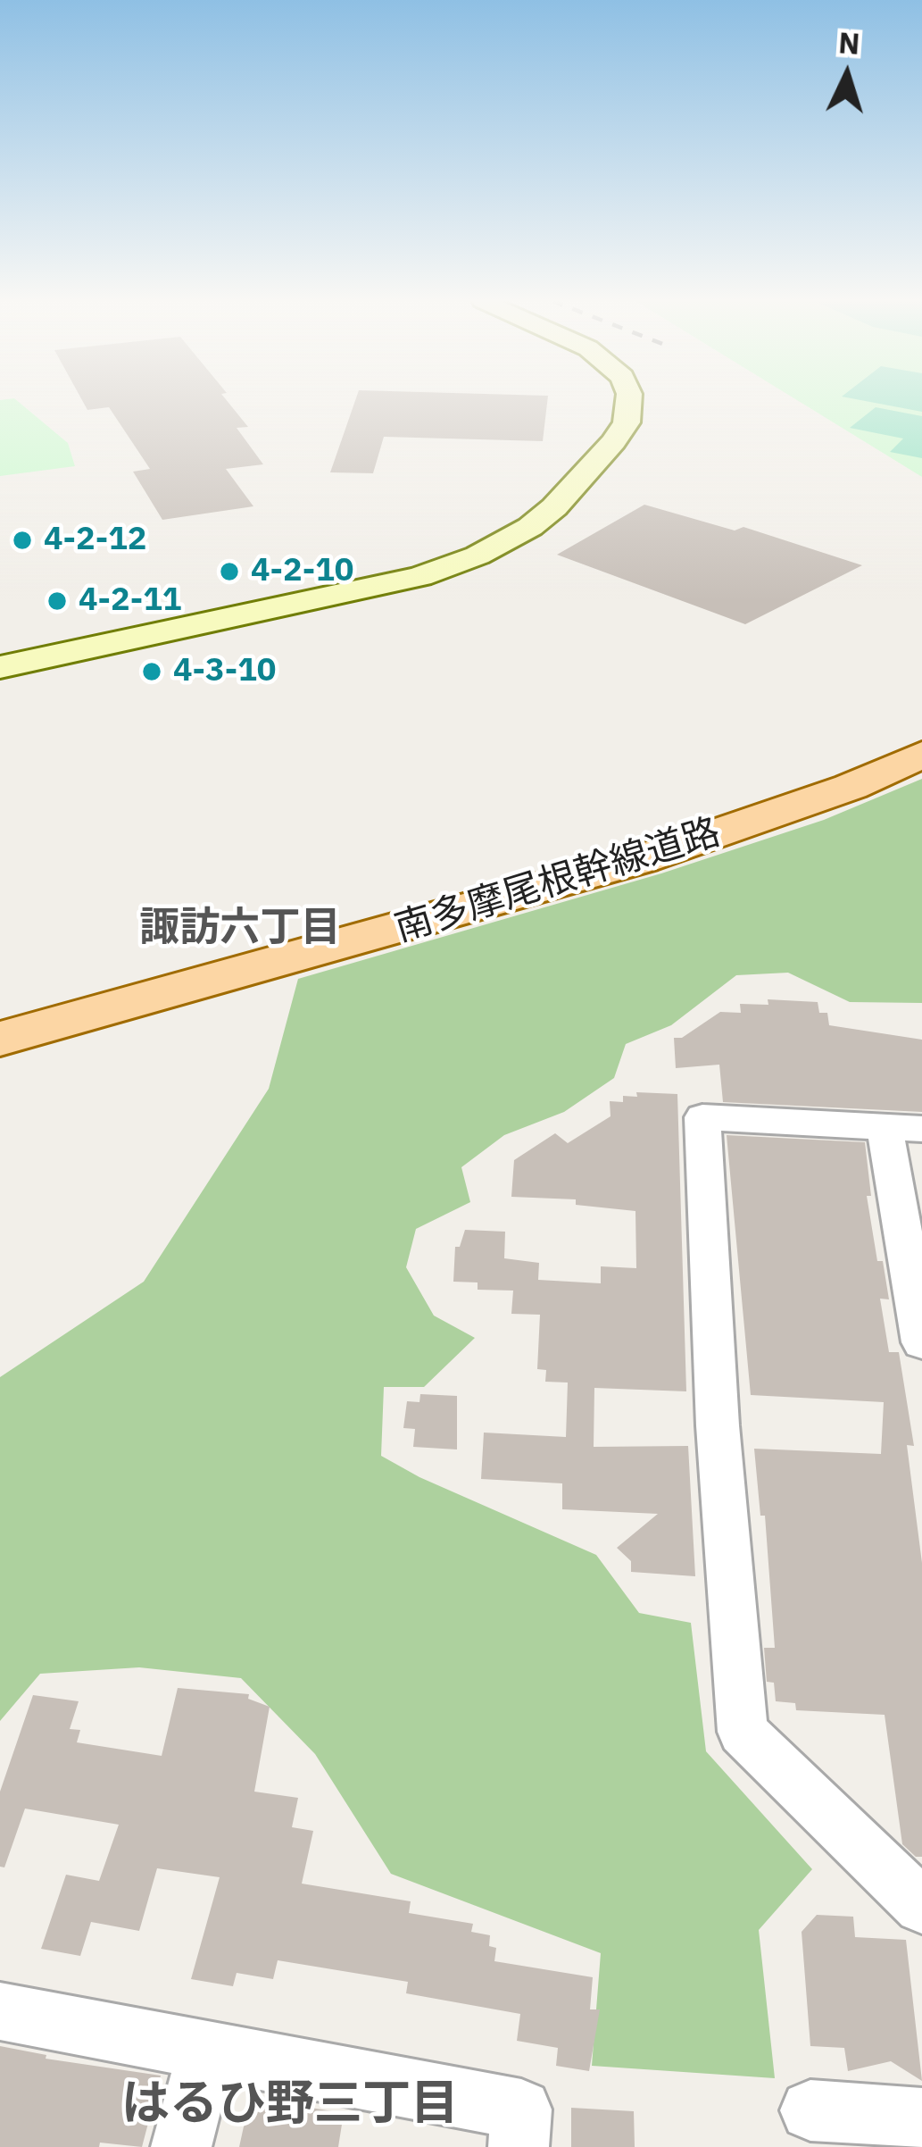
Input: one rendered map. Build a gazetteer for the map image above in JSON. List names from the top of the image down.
{
  "streets": {
    "main road": ["南多摩尾根幹線道路"]
  },
  "districts": ["諏訪六丁目", "はるひ野三丁目"],
  "places": [
    "4-2-12",
    "4-2-10",
    "4-2-11",
    "4-3-10"
  ],
  "north": "top"
}
